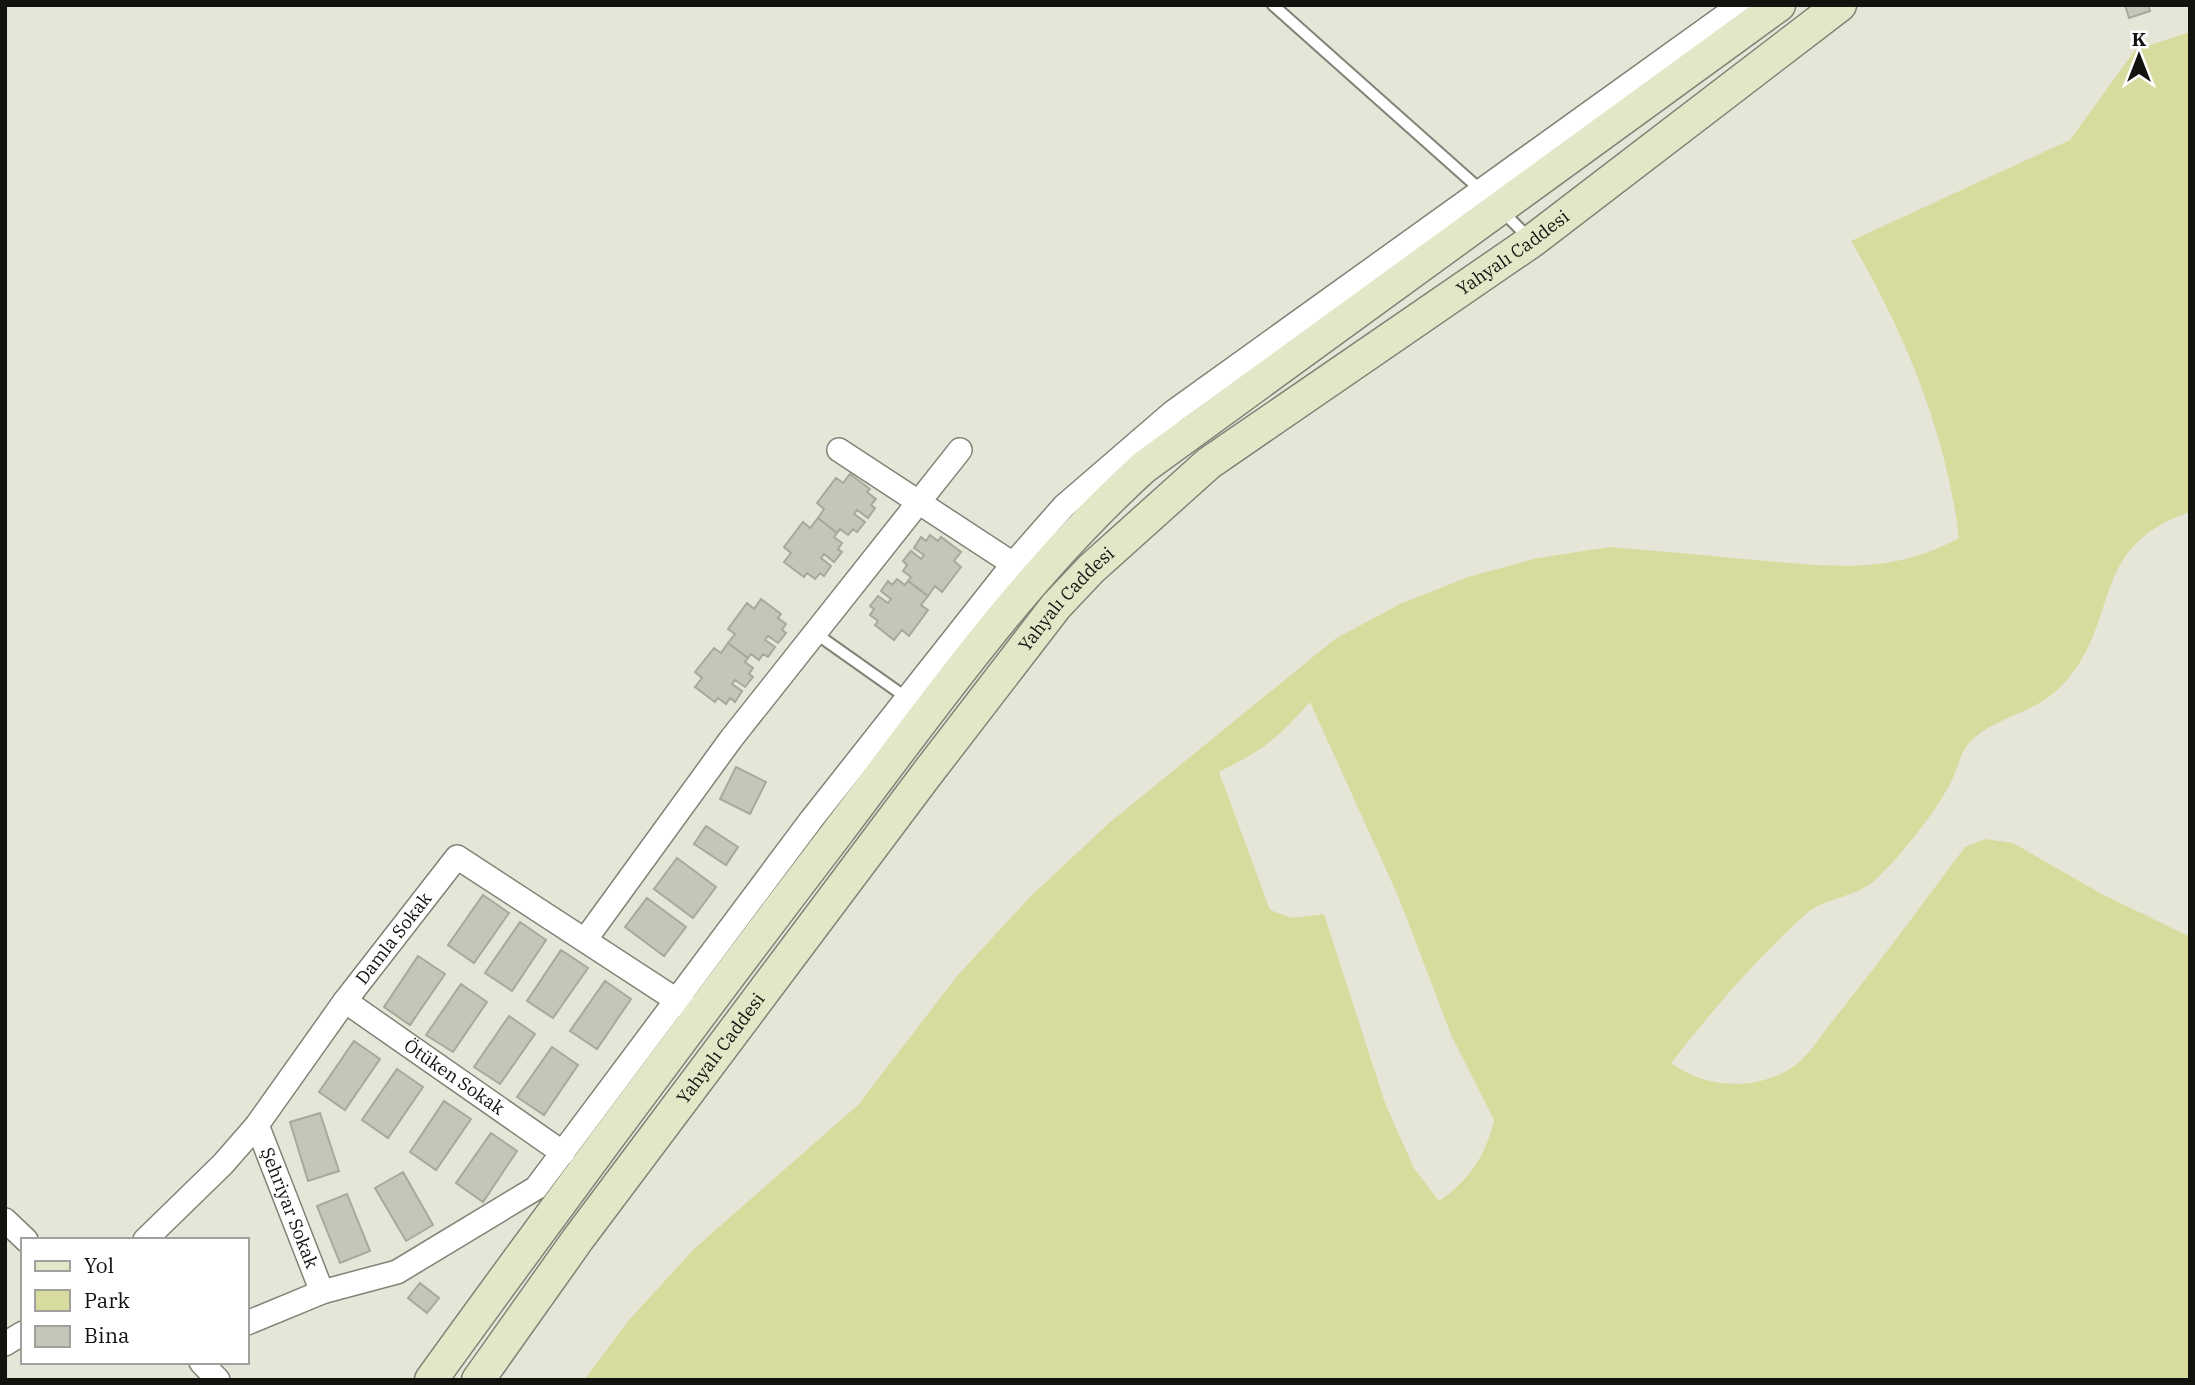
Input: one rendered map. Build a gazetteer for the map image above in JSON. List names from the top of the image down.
{
  "streets": {
    "main road": ["Yahyalı Caddesi"],
    "street": ["Damla Sokak", "Ötüken Sokak", "Şehriyar Sokak"]
  },
  "crossings": [
    ["Yahyalı Caddesi", "Damla Sokak"],
    ["Damla Sokak", "Ötüken Sokak"],
    ["Damla Sokak", "Şehriyar Sokak"]
  ],
  "legend": ["Yol", "Park", "Bina"],
  "north": "top"
}
